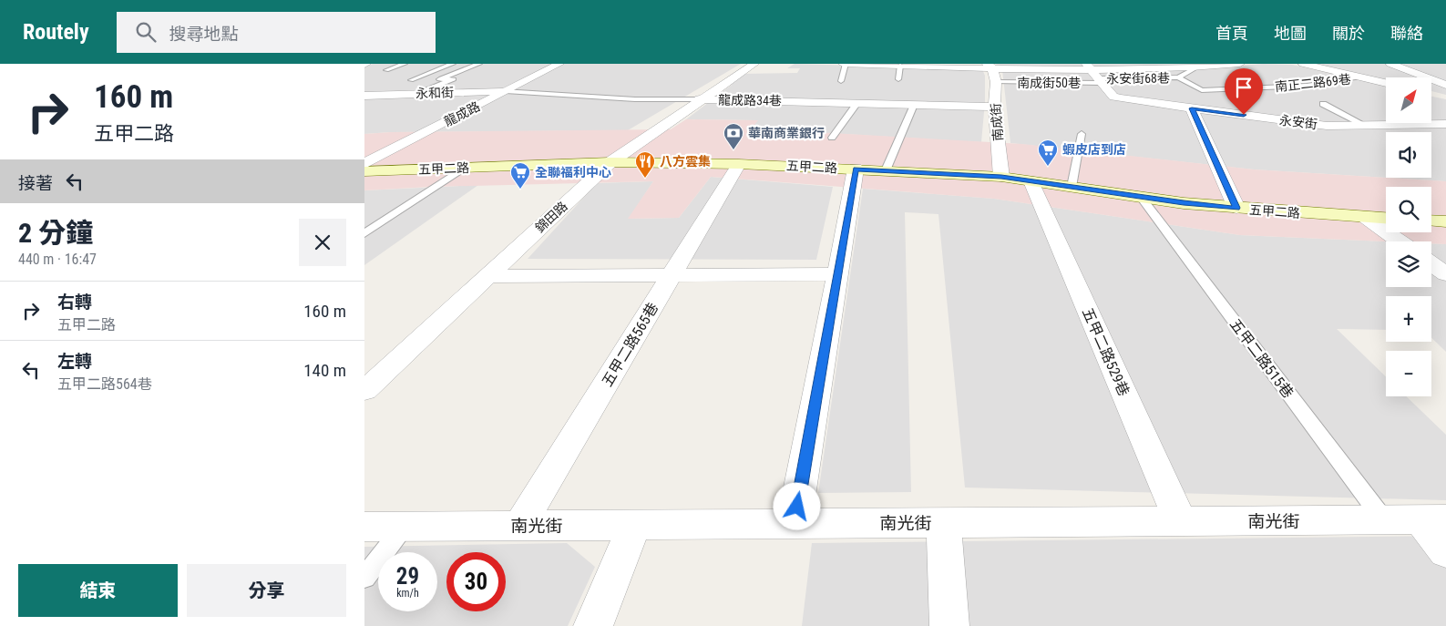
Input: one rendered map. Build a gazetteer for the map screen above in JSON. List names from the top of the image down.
{
  "streets": {
    "main road": ["五甲二路"],
    "street": [
      "永和街",
      "龍成路34巷",
      "龍成路",
      "南成街",
      "永安街",
      "錦田路",
      "五甲二路565巷",
      "五甲二路529巷",
      "南光街"
    ],
    "lane": [
      "永安街68巷",
      "南成街50巷",
      "南正二路69巷",
      "五甲二路515巷"
    ]
  },
  "crossings": [
    ["永安街68巷", "南成街50巷"],
    ["永安街68巷", "南正二路69巷"],
    ["永安街68巷", "永安街"],
    ["南成街50巷", "南成街"],
    ["南成街50巷", "永安街"],
    ["永和街", "龍成路34巷"],
    ["永和街", "龍成路"],
    ["龍成路34巷", "龍成路"],
    ["龍成路34巷", "南成街"],
    ["龍成路34巷", "錦田路"],
    ["南成街", "五甲二路"],
    ["五甲二路", "錦田路"],
    ["五甲二路", "五甲二路565巷"],
    ["五甲二路", "五甲二路529巷"],
    ["五甲二路", "五甲二路515巷"],
    ["五甲二路565巷", "南光街"],
    ["五甲二路529巷", "南光街"],
    ["五甲二路515巷", "南光街"]
  ],
  "places": {
    "bank": ["華南商業銀行"],
    "supermarket": ["蝦皮店到店", "全聯福利中心"],
    "restaurant": ["八方雲集"]
  },
  "north": "top right",
  "page": {
    "header": "Routely",
    "search": "搜尋地點",
    "nav": [
      "首頁",
      "地圖",
      "關於",
      "聯絡"
    ],
    "turn": ["160 m", "五甲二路"],
    "map_buttons": ["+", "−"],
    "then": "接著",
    "heading": ["2 分鐘", "440 m · 16:47"],
    "list": [
      {
        "name": "右轉",
        "note": "五甲二路",
        "value": "160 m"
      },
      {
        "name": "左轉",
        "note": "五甲二路564巷",
        "value": "140 m"
      }
    ],
    "speed": "29 km/h",
    "limit": "30",
    "buttons": ["結束", "分享"]
  }
}
